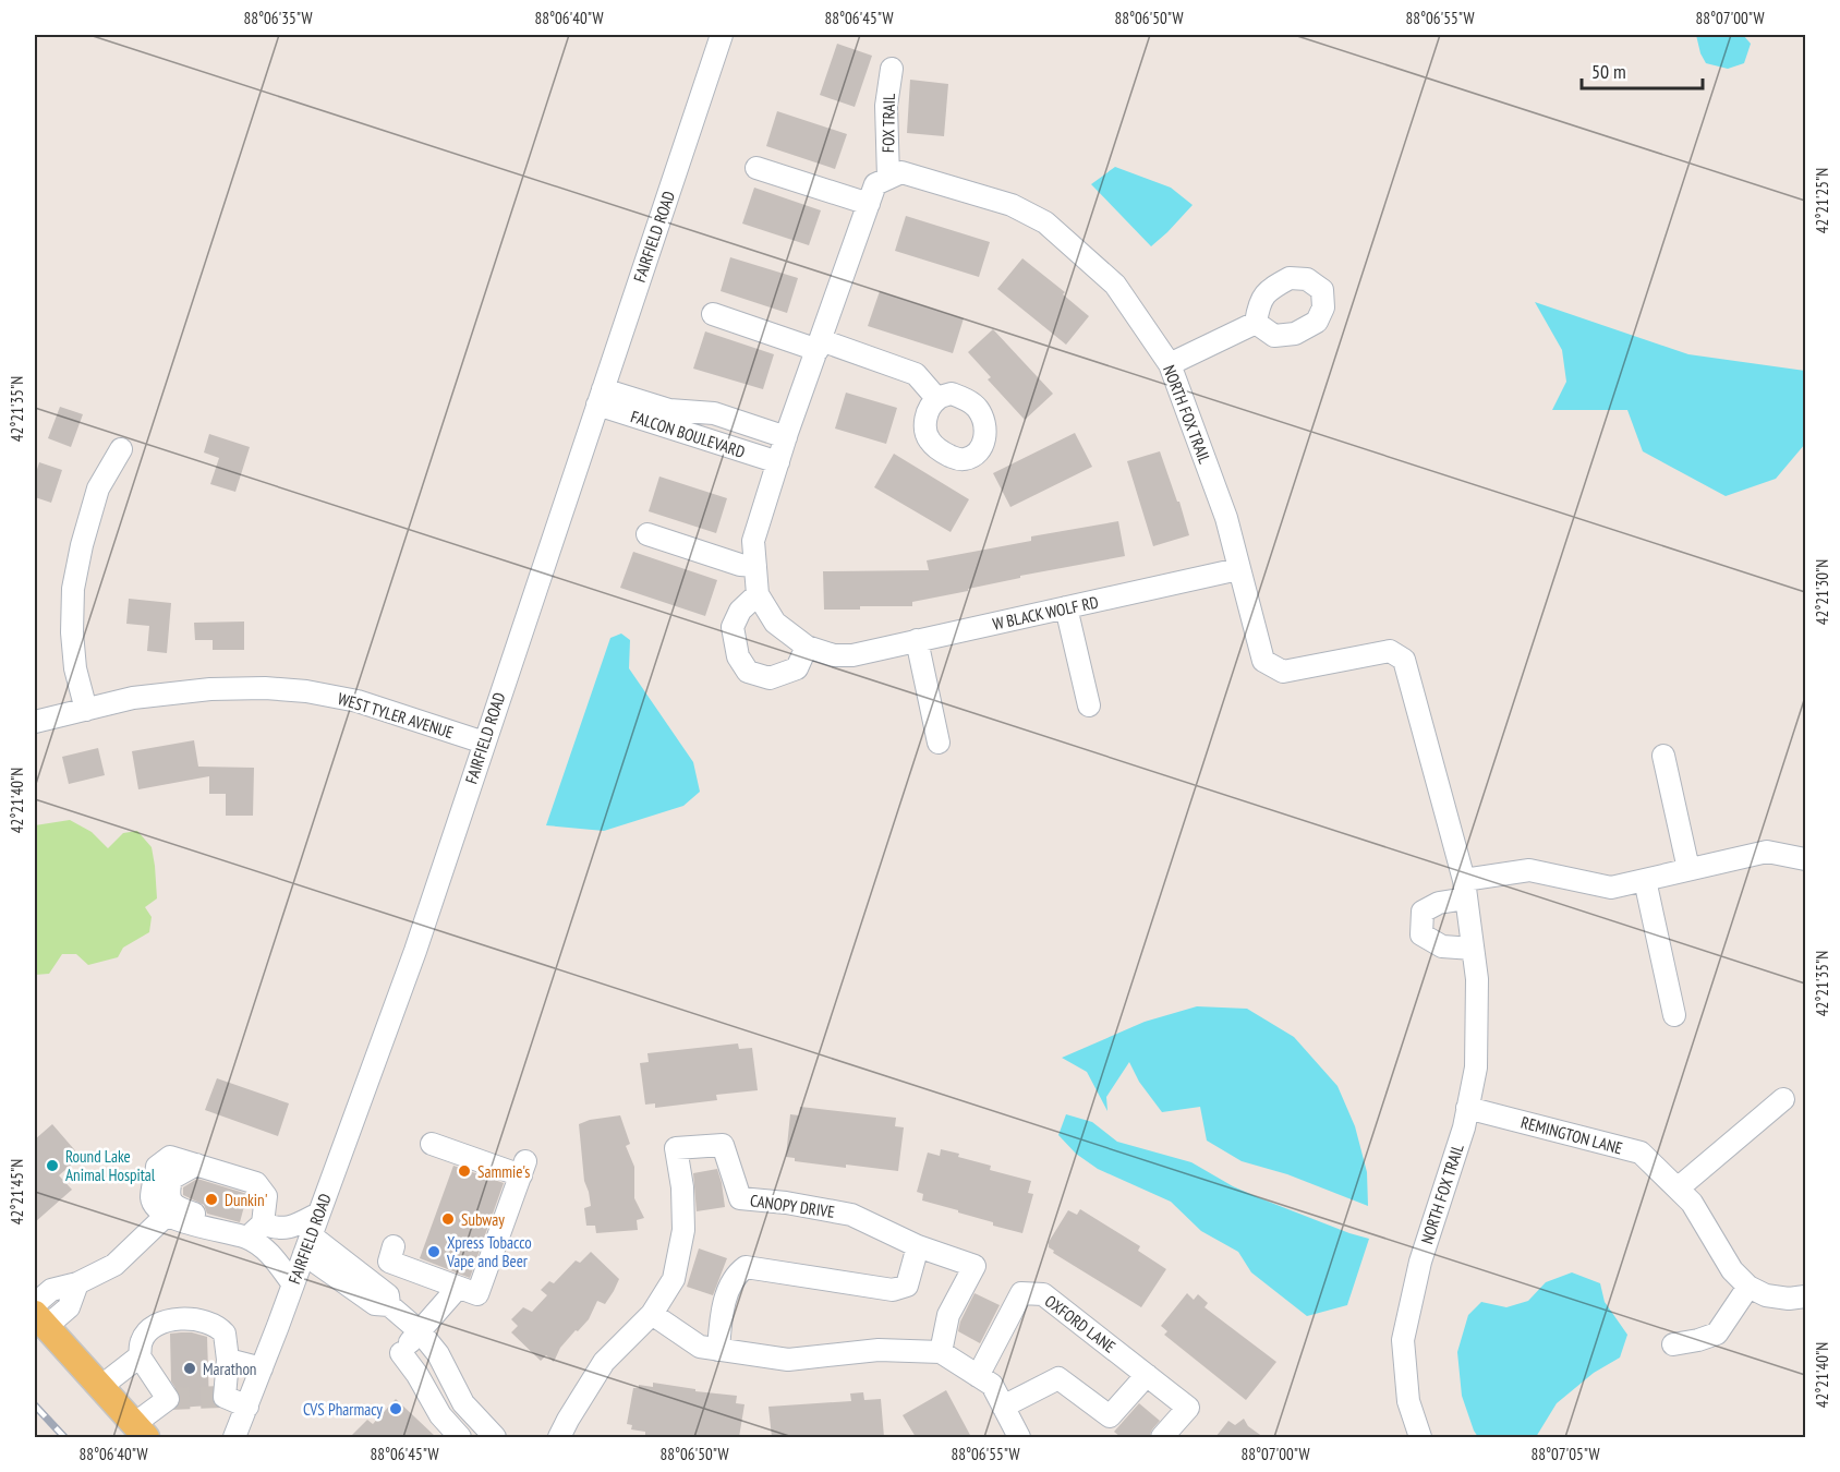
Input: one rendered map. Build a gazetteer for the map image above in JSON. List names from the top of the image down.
{
  "streets": {
    "street": [
      "FOX TRAIL",
      "FAIRFIELD ROAD",
      "NORTH FOX TRAIL",
      "FALCON BOULEVARD",
      "W BLACK WOLF RD",
      "WEST TYLER AVENUE",
      "REMINGTON LANE",
      "CANOPY DRIVE",
      "OXFORD LANE"
    ]
  },
  "crossings": [
    ["FOX TRAIL", "NORTH FOX TRAIL"],
    ["FAIRFIELD ROAD", "FALCON BOULEVARD"],
    ["FAIRFIELD ROAD", "WEST TYLER AVENUE"],
    ["NORTH FOX TRAIL", "W BLACK WOLF RD"],
    ["NORTH FOX TRAIL", "REMINGTON LANE"]
  ],
  "places": [
    "Round Lake Animal Hospital",
    "Sammie's",
    "Dunkin'",
    "Subway",
    "Xpress Tobacco Vape and Beer",
    "Marathon",
    "CVS Pharmacy"
  ],
  "scale_bar": "50 m",
  "coordinates": [
    "88°06'35\"W",
    "88°06'40\"W",
    "88°06'45\"W",
    "88°06'50\"W",
    "88°06'55\"W",
    "88°07'00\"W",
    "42°21'25\"N",
    "42°21'35\"N",
    "42°21'30\"N",
    "42°21'40\"N",
    "42°21'45\"N",
    "88°07'05\"W"
  ]
}
